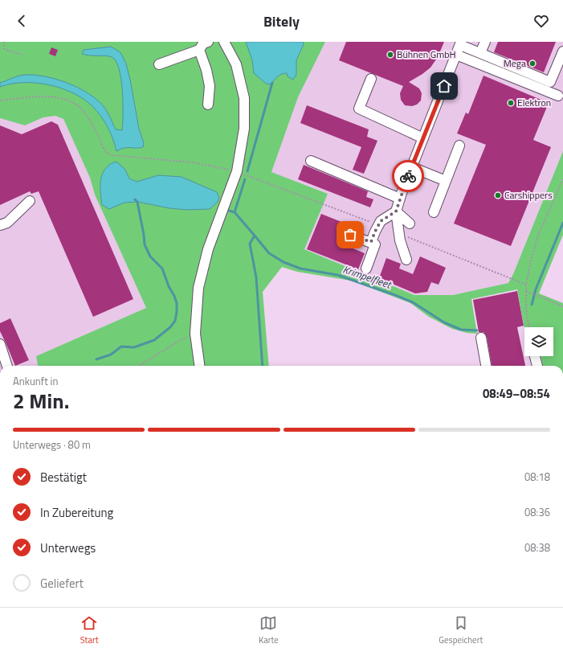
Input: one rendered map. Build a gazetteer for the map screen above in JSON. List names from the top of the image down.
{
  "water": ["Krimpelfleet"],
  "places": [
    "Bühnen GmbH",
    "Mega",
    "Elektron",
    "Carshippers"
  ],
  "page": {
    "header": "Bitely",
    "heading": ["2 Min.", "Ankunft in", "08:49–08:54"],
    "bar": "Unterwegs · 80 m",
    "list": [
      ["Bestätigt", "08:18"],
      ["In Zubereitung", "08:36"],
      ["Unterwegs", "08:38"],
      "Geliefert"
    ],
    "tabs": ["Start", "Karte", "Gespeichert"]
  }
}
